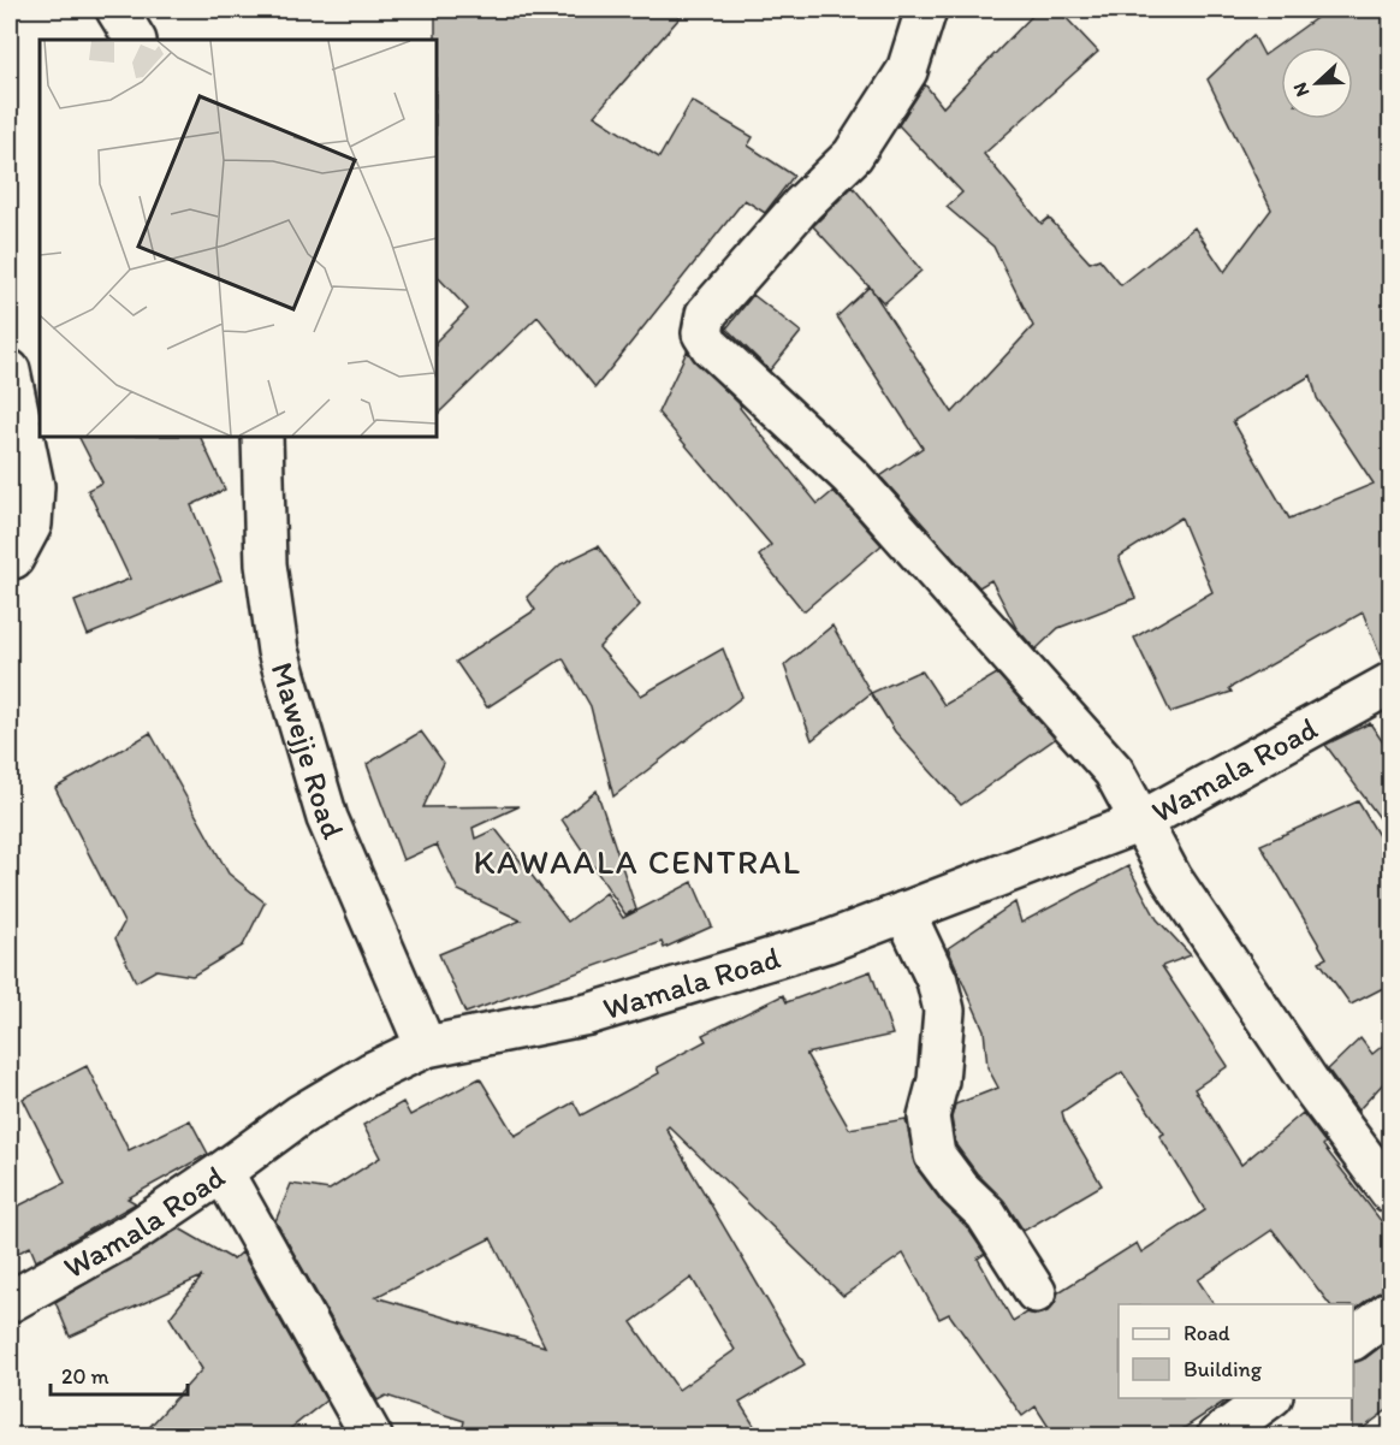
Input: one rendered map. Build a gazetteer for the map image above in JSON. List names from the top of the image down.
{
  "streets": {
    "street": ["Mawejje Road", "Wamala Road"]
  },
  "crossings": [
    ["Mawejje Road", "Wamala Road"]
  ],
  "districts": ["KAWAALA CENTRAL"],
  "legend": ["Road", "Building"],
  "scale_bar": "20 m",
  "north": "left"
}
